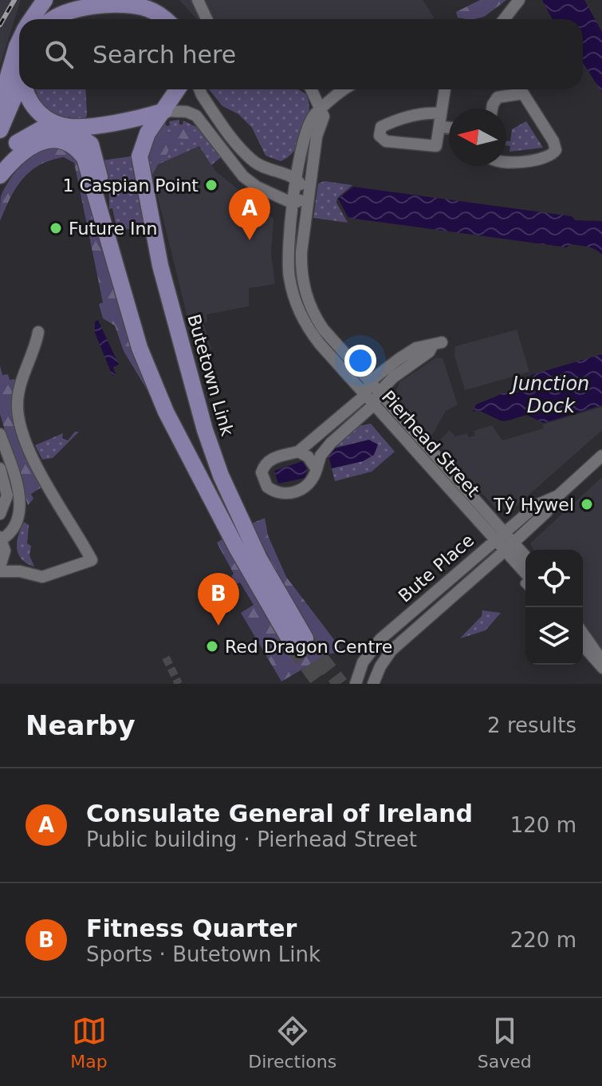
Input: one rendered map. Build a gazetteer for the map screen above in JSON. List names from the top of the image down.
{
  "streets": {
    "main road": ["Butetown Link"],
    "street": ["Pierhead Street", "Bute Place"]
  },
  "crossings": [
    ["Pierhead Street", "Bute Place"]
  ],
  "water": ["Junction Dock"],
  "places": [
    "1 Caspian Point",
    "Future Inn",
    "Tŷ Hywel",
    "Red Dragon Centre"
  ],
  "north": "left",
  "page": {
    "search": "Search here",
    "pins": ["A", "B"],
    "heading": ["Nearby", "2 results"],
    "list": [
      {
        "mark": "A",
        "name": "Consulate General of Ireland",
        "note": "Public building · Pierhead Street",
        "value": "120 m"
      },
      {
        "mark": "B",
        "name": "Fitness Quarter",
        "note": "Sports · Butetown Link",
        "value": "220 m"
      }
    ],
    "nav": ["Map", "Directions", "Saved"]
  }
}
